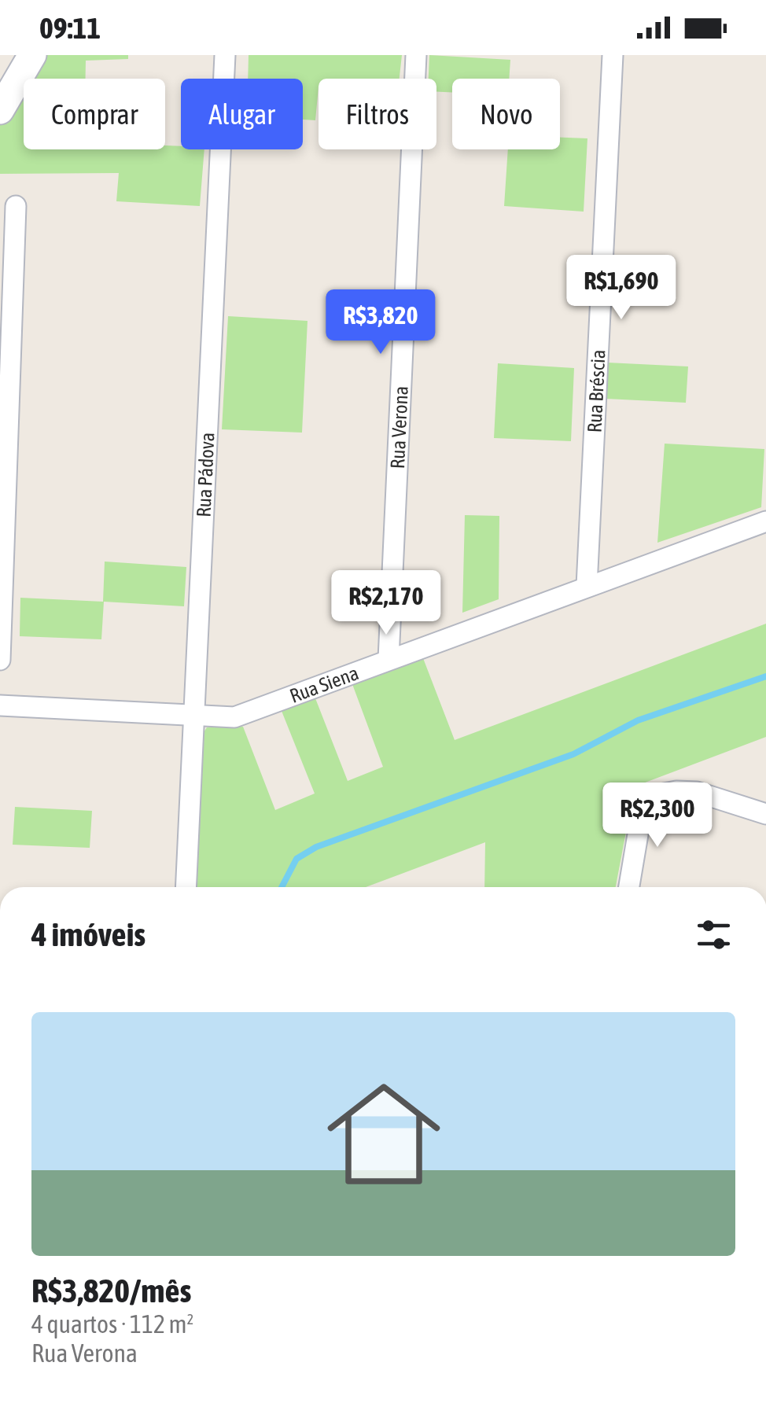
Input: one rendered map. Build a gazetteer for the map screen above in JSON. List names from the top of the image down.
{
  "streets": {
    "street": [
      "Rua Bréscia",
      "Rua Verona",
      "Rua Pádova",
      "Rua Siena"
    ]
  },
  "crossings": [
    ["Rua Bréscia", "Rua Siena"],
    ["Rua Verona", "Rua Siena"],
    ["Rua Pádova", "Rua Siena"]
  ],
  "page": {
    "status": "09:11",
    "chip": [
      "Comprar",
      "Alugar",
      "Filtros",
      "Novo"
    ],
    "price": [
      "R$1,690",
      "R$3,820",
      "R$2,170",
      "R$2,300"
    ],
    "heading": "4 imóveis",
    "list": [
      {
        "name": "R$3,820/mês",
        "note": "4 quartos · 112 m² · Rua Verona"
      }
    ]
  }
}
